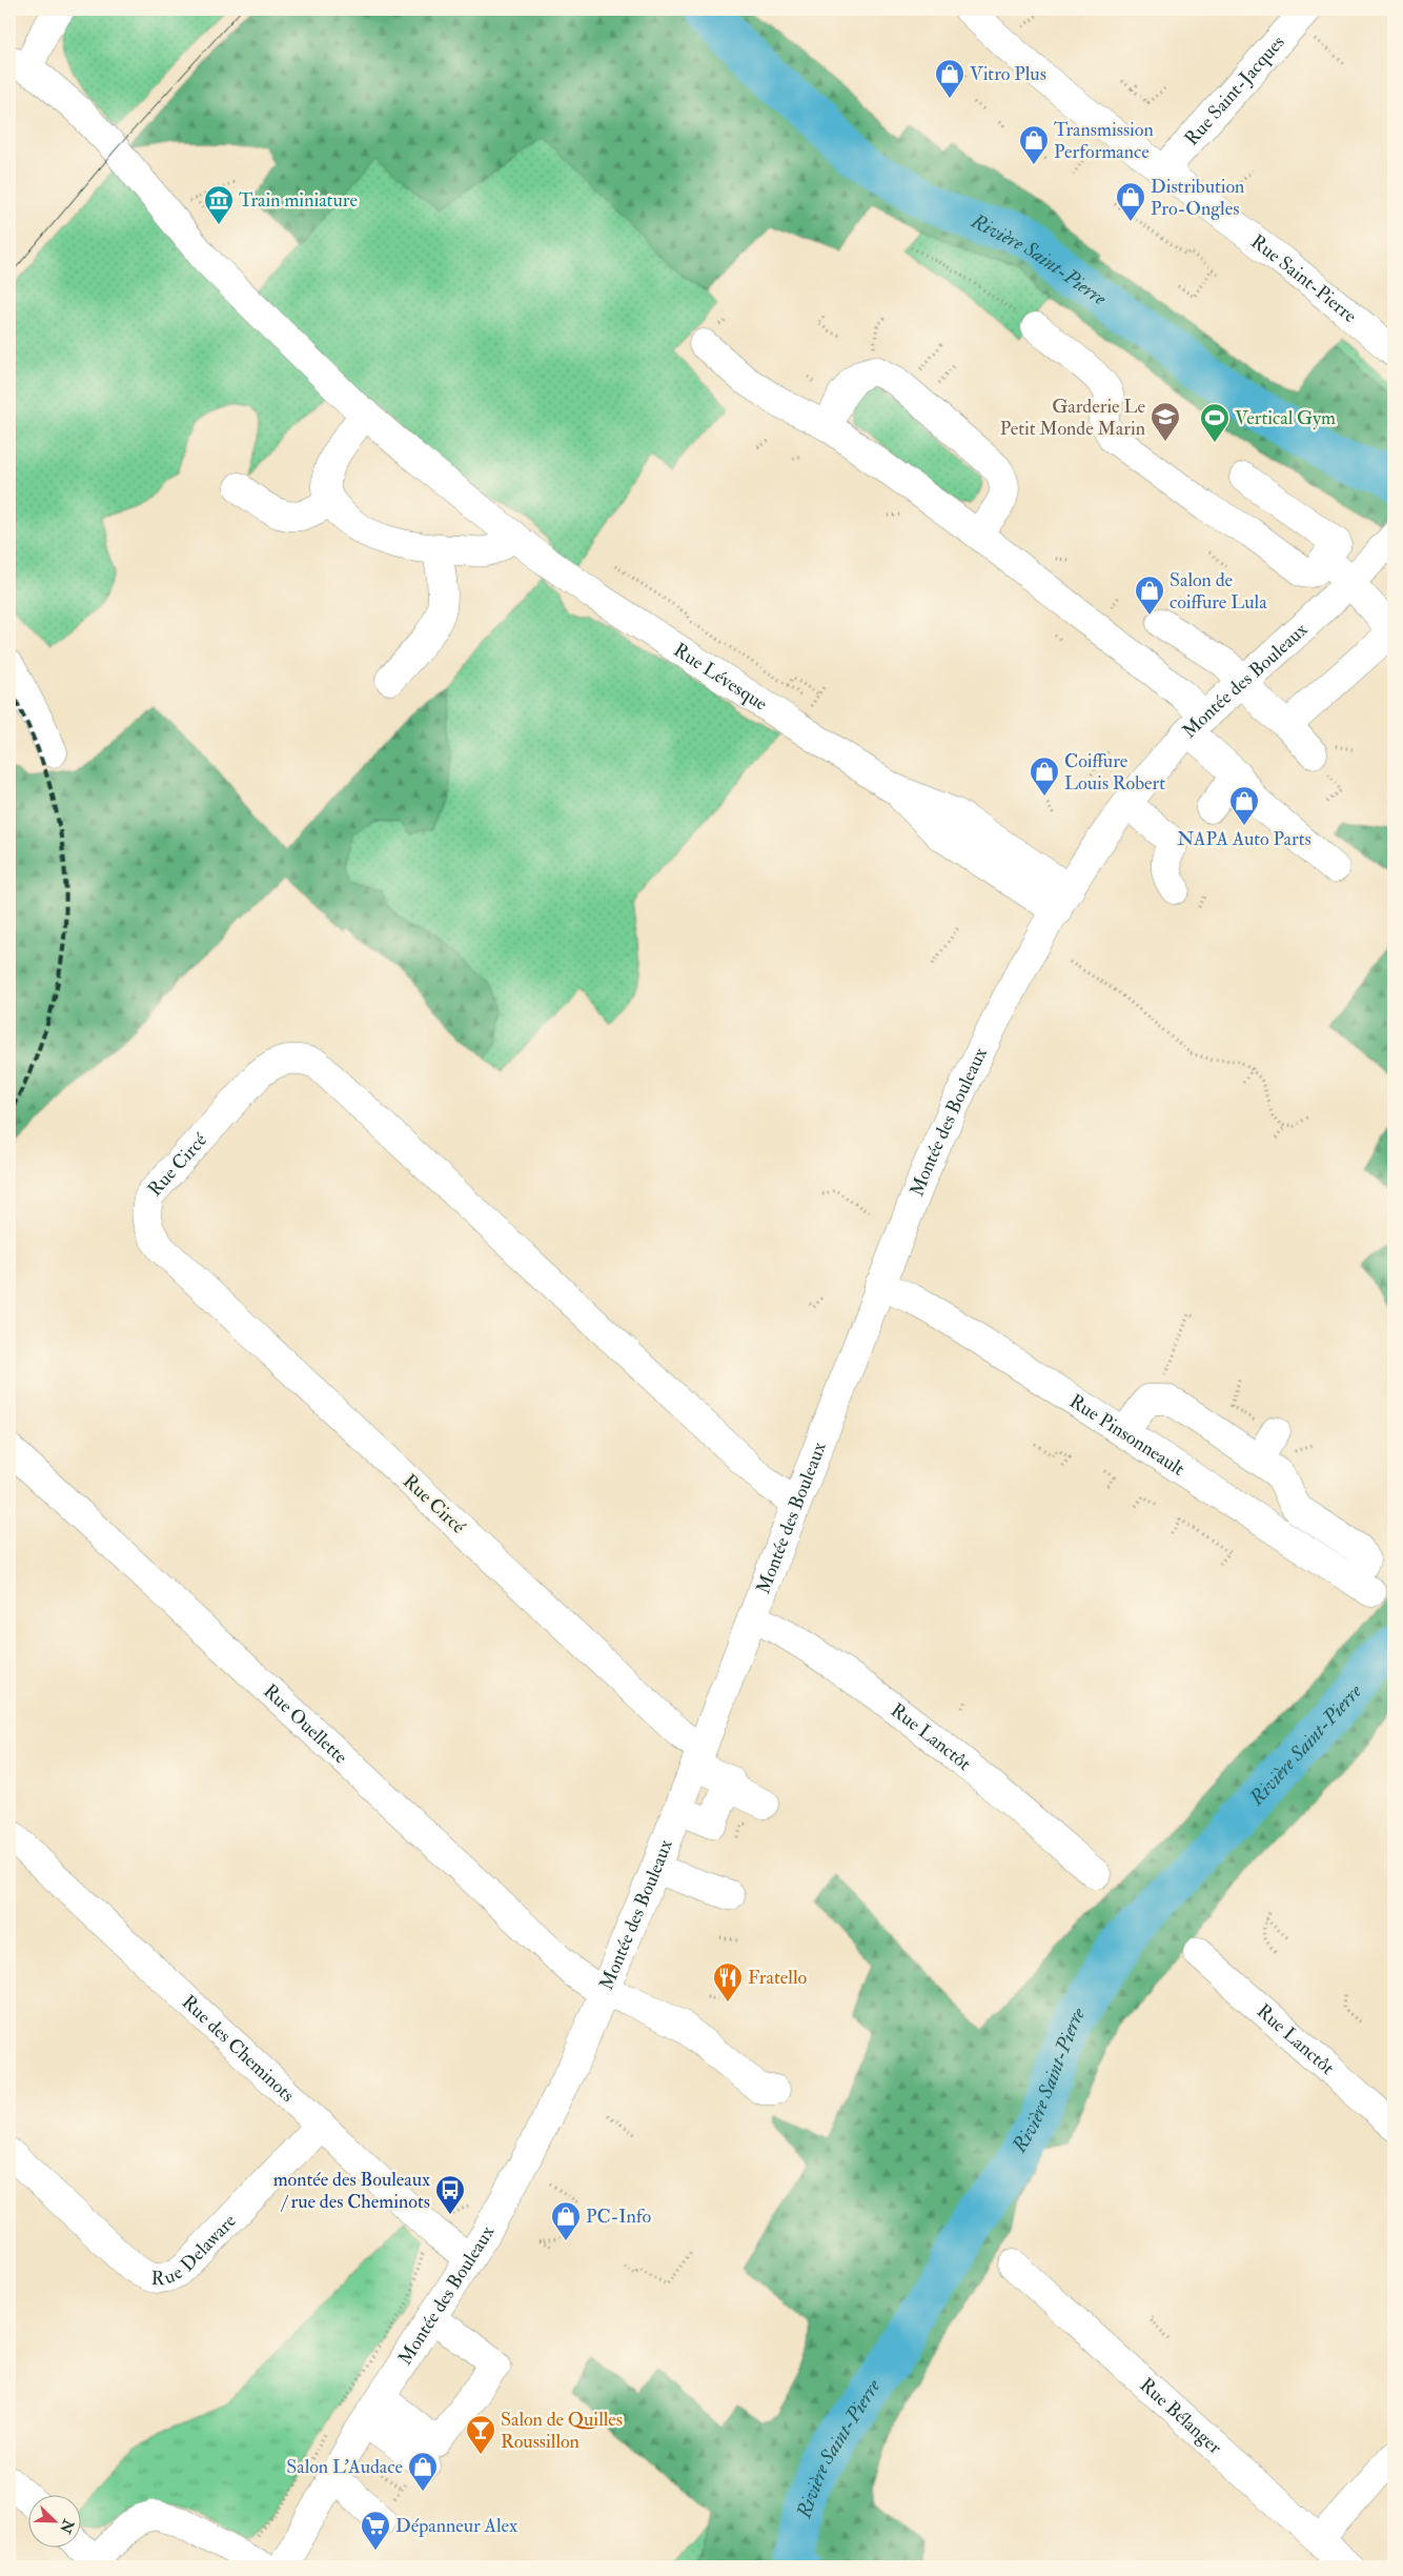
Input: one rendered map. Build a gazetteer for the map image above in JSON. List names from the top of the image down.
{
  "streets": {
    "street": [
      "Rue Saint-Jacques",
      "Rue Saint-Pierre",
      "Rue Lévesque",
      "Montée des Bouleaux",
      "Rue Circé",
      "Rue Pinsonneault",
      "Rue Ouellette",
      "Rue Lanctôt",
      "Rue des Cheminots",
      "Rue Delaware",
      "Rue Bélanger"
    ]
  },
  "crossings": [
    ["Rue Saint-Jacques", "Rue Saint-Pierre"],
    ["Rue Lévesque", "Montée des Bouleaux"],
    ["Montée des Bouleaux", "Rue Circé"],
    ["Montée des Bouleaux", "Rue Pinsonneault"],
    ["Montée des Bouleaux", "Rue Ouellette"],
    ["Montée des Bouleaux", "Rue Lanctôt"],
    ["Montée des Bouleaux", "Rue des Cheminots"],
    ["Rue des Cheminots", "Rue Delaware"]
  ],
  "water": ["Rivière Saint-Pierre"],
  "places": {
    "shop": [
      "Vitro Plus",
      "Transmission Performance",
      "Distribution Pro-Ongles",
      "Salon de coiffure Lula",
      "Coiffure Louis Robert",
      "NAPA Auto Parts",
      "PC-Info",
      "Salon L'Audace"
    ],
    "museum": ["Train miniature"],
    "school or university": ["Garderie Le Petit Monde Marin"],
    "sports": ["Vertical Gym"],
    "restaurant": ["Fratello"],
    "bus stop": ["montée des Bouleaux / rue des Cheminots"],
    "bar": ["Salon de Quilles Roussillon"],
    "supermarket": ["Dépanneur Alex"]
  },
  "north": "bottom right"
}
